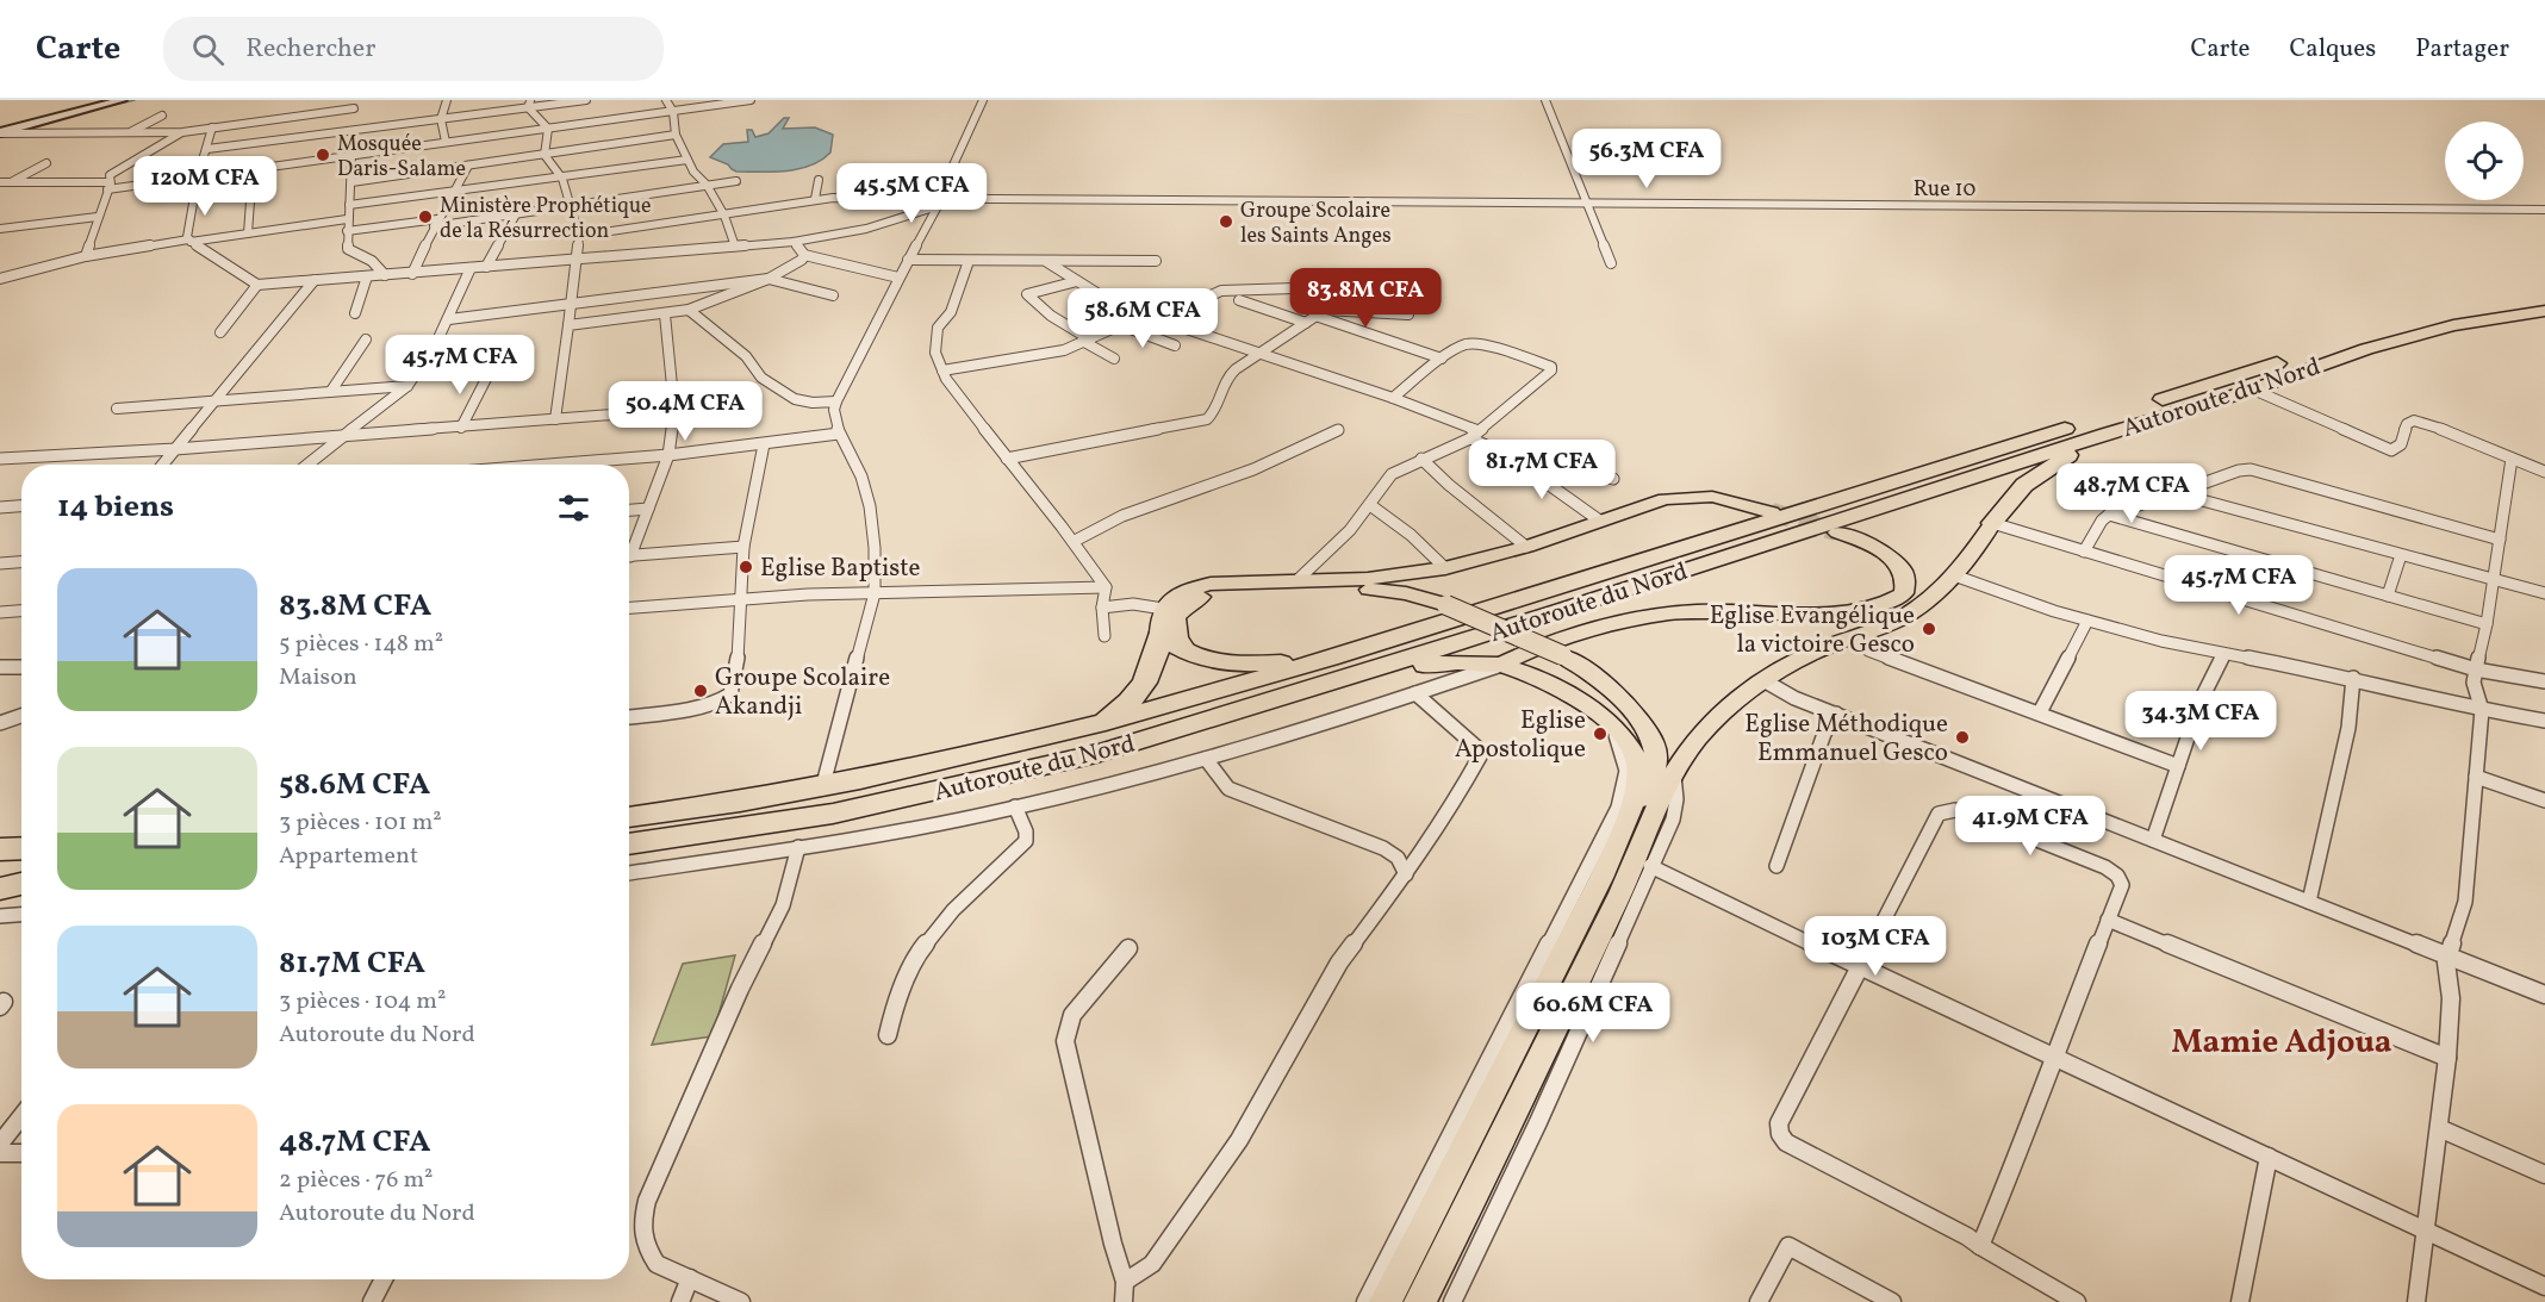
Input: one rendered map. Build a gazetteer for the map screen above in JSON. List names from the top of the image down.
{
  "streets": {
    "highway": ["Autoroute du Nord"],
    "street": ["Rue 10"]
  },
  "districts": ["Mamie Adjoua"],
  "places": [
    "Mosquée Daris-Salame",
    "Ministère Prophétique de la Résurrection",
    "Groupe Scolaire les Saints Anges",
    "Eglise Baptiste",
    "Eglise Evangélique la victoire Gesco",
    "Groupe Scolaire Akandji",
    "Eglise Apostolique",
    "Eglise Méthodique Emmanuel Gesco"
  ],
  "page": {
    "header": "Carte",
    "search": "Rechercher",
    "nav": ["Carte", "Calques", "Partager"],
    "price": [
      "56.3M CFA",
      "120M CFA",
      "45.5M CFA",
      "83.8M CFA",
      "58.6M CFA",
      "45.7M CFA",
      "50.4M CFA",
      "81.7M CFA",
      "48.7M CFA",
      "45.7M CFA",
      "34.3M CFA",
      "41.9M CFA",
      "103M CFA",
      "60.6M CFA"
    ],
    "heading": "14 biens",
    "list": [
      {
        "name": "83.8M CFA",
        "note": "5 pièces · 148 m² · Maison"
      },
      {
        "name": "58.6M CFA",
        "note": "3 pièces · 101 m² · Appartement"
      },
      {
        "name": "81.7M CFA",
        "note": "3 pièces · 104 m² · Autoroute du Nord"
      },
      {
        "name": "48.7M CFA",
        "note": "2 pièces · 76 m² · Autoroute du Nord"
      }
    ]
  }
}
